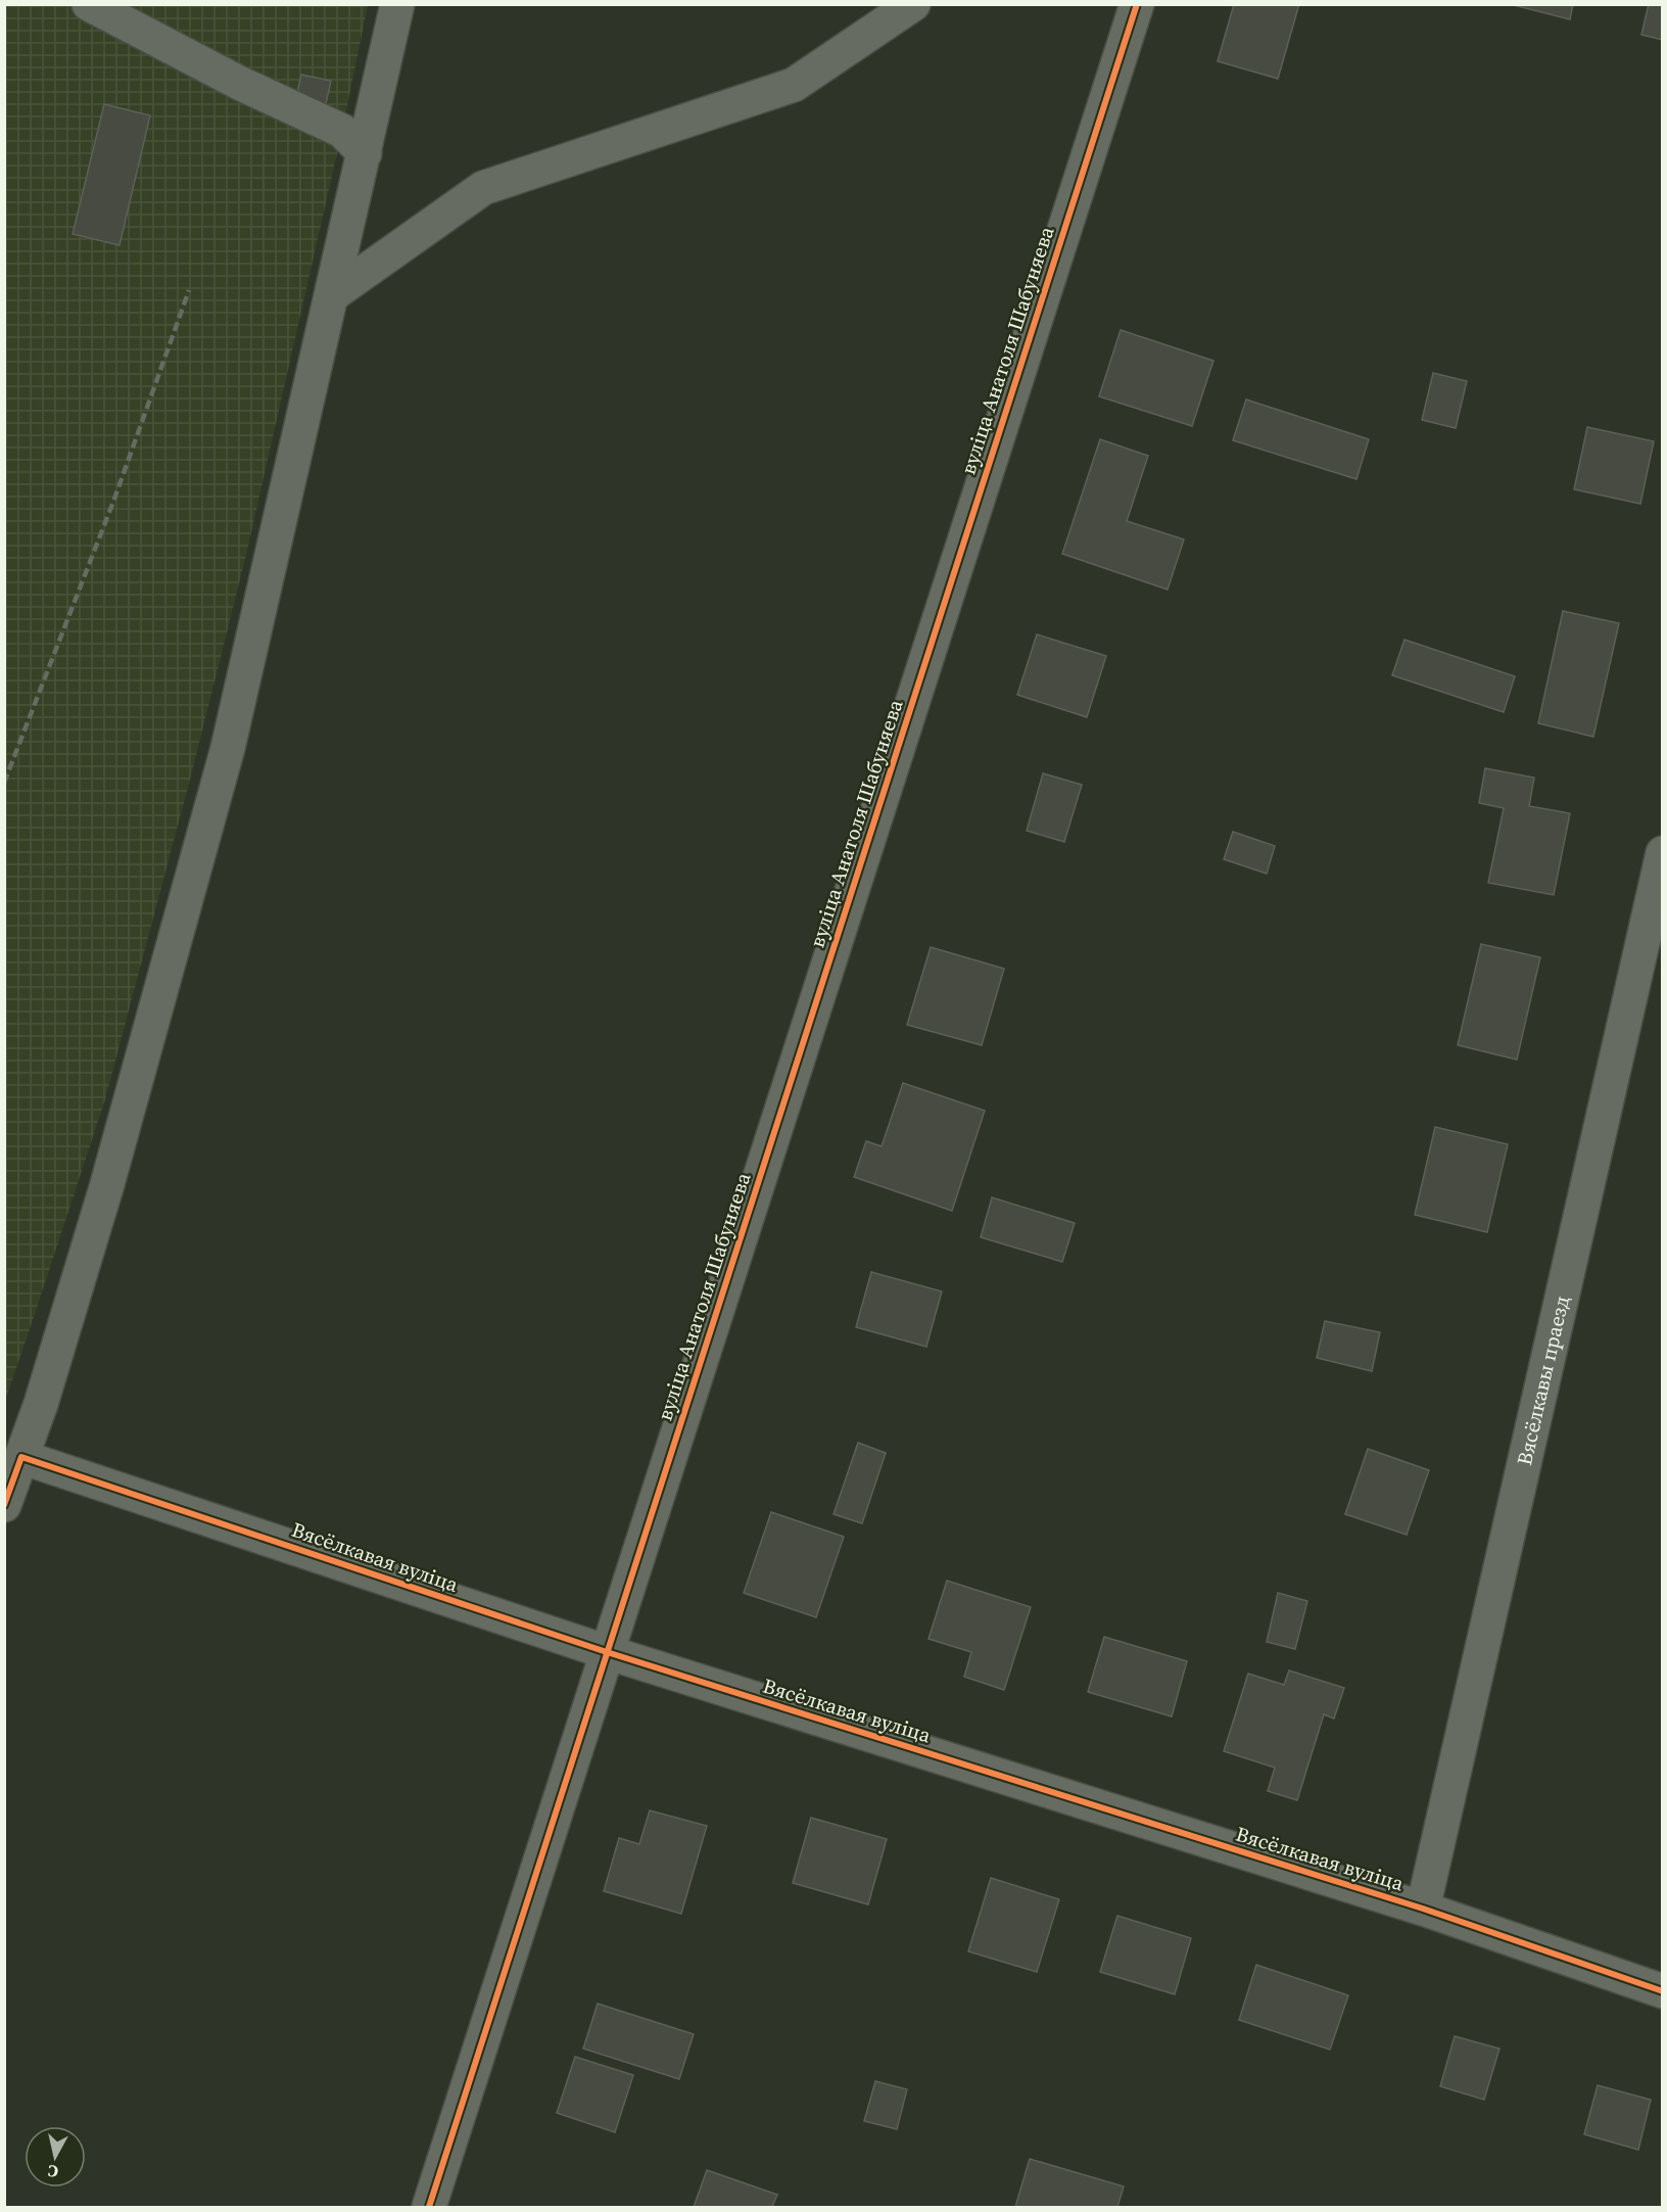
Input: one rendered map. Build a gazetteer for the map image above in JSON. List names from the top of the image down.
{
  "streets": {
    "street": ["вуліца Анатоля Шабуняева", "Вясёлкавы праезд", "Вясёлкавая вуліца"]
  },
  "crossings": [
    ["вуліца Анатоля Шабуняева", "Вясёлкавая вуліца"],
    ["Вясёлкавы праезд", "Вясёлкавая вуліца"]
  ],
  "north": "bottom"
}
